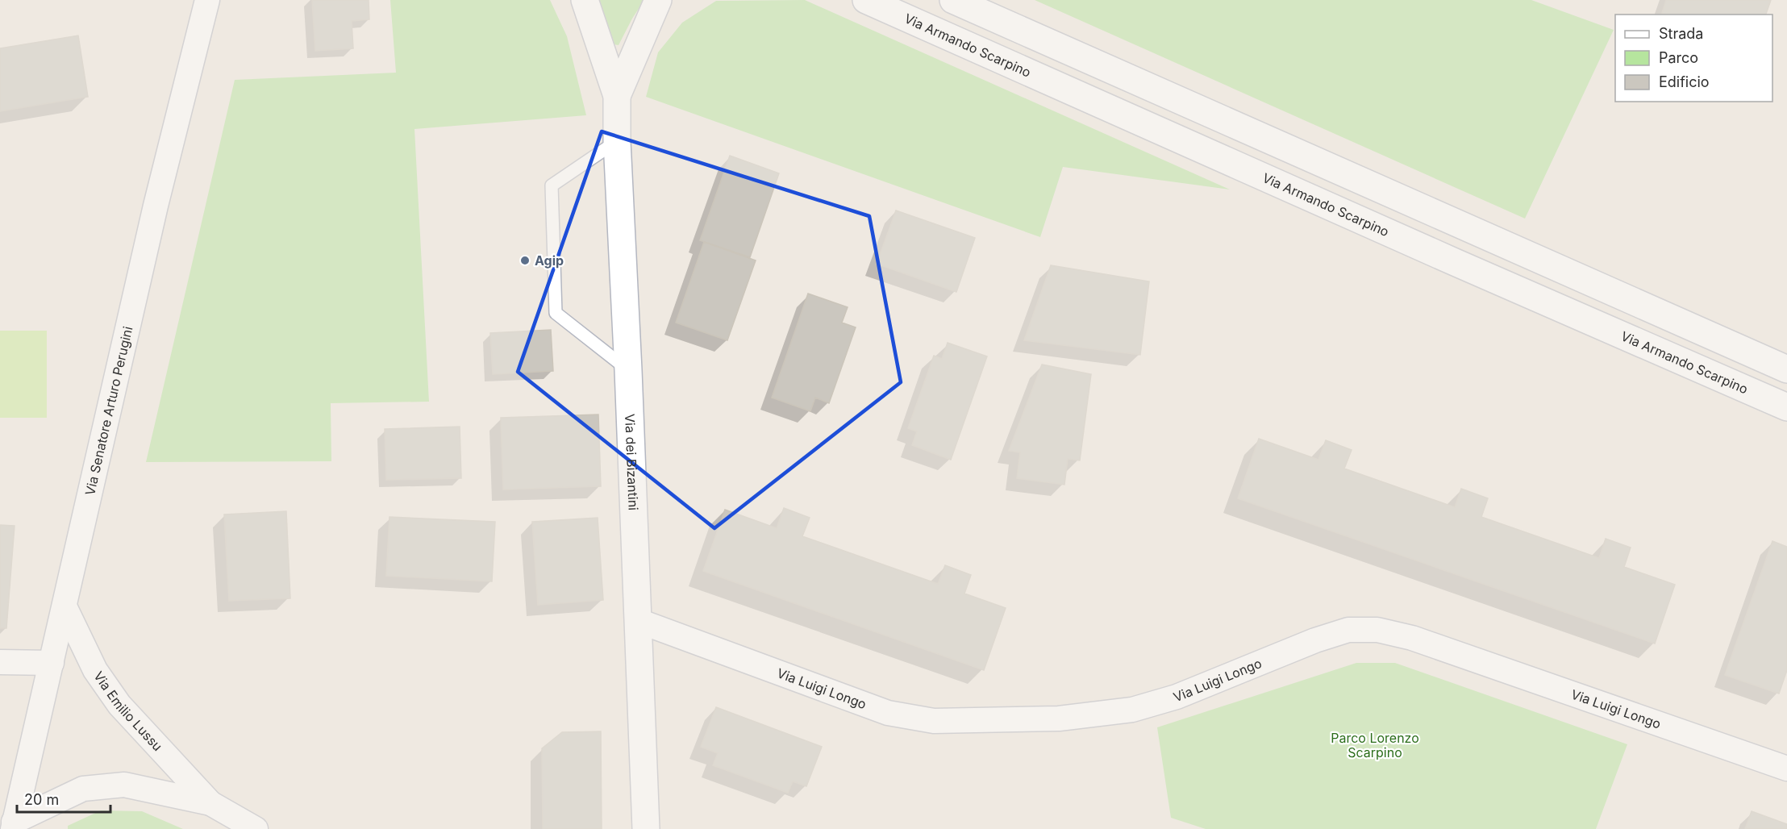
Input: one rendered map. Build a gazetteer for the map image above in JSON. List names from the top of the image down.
{
  "streets": {
    "street": [
      "Via Armando Scarpino",
      "Via Senatore Arturo Perugini",
      "Via dei Bizantini",
      "Via Luigi Longo",
      "Via Emilio Lussu"
    ]
  },
  "crossings": [
    ["Via Senatore Arturo Perugini", "Via Emilio Lussu"],
    ["Via dei Bizantini", "Via Luigi Longo"]
  ],
  "parks": ["Parco Lorenzo Scarpino"],
  "places": ["Agip"],
  "legend": ["Strada", "Parco", "Edificio"],
  "scale_bar": "20 m"
}
